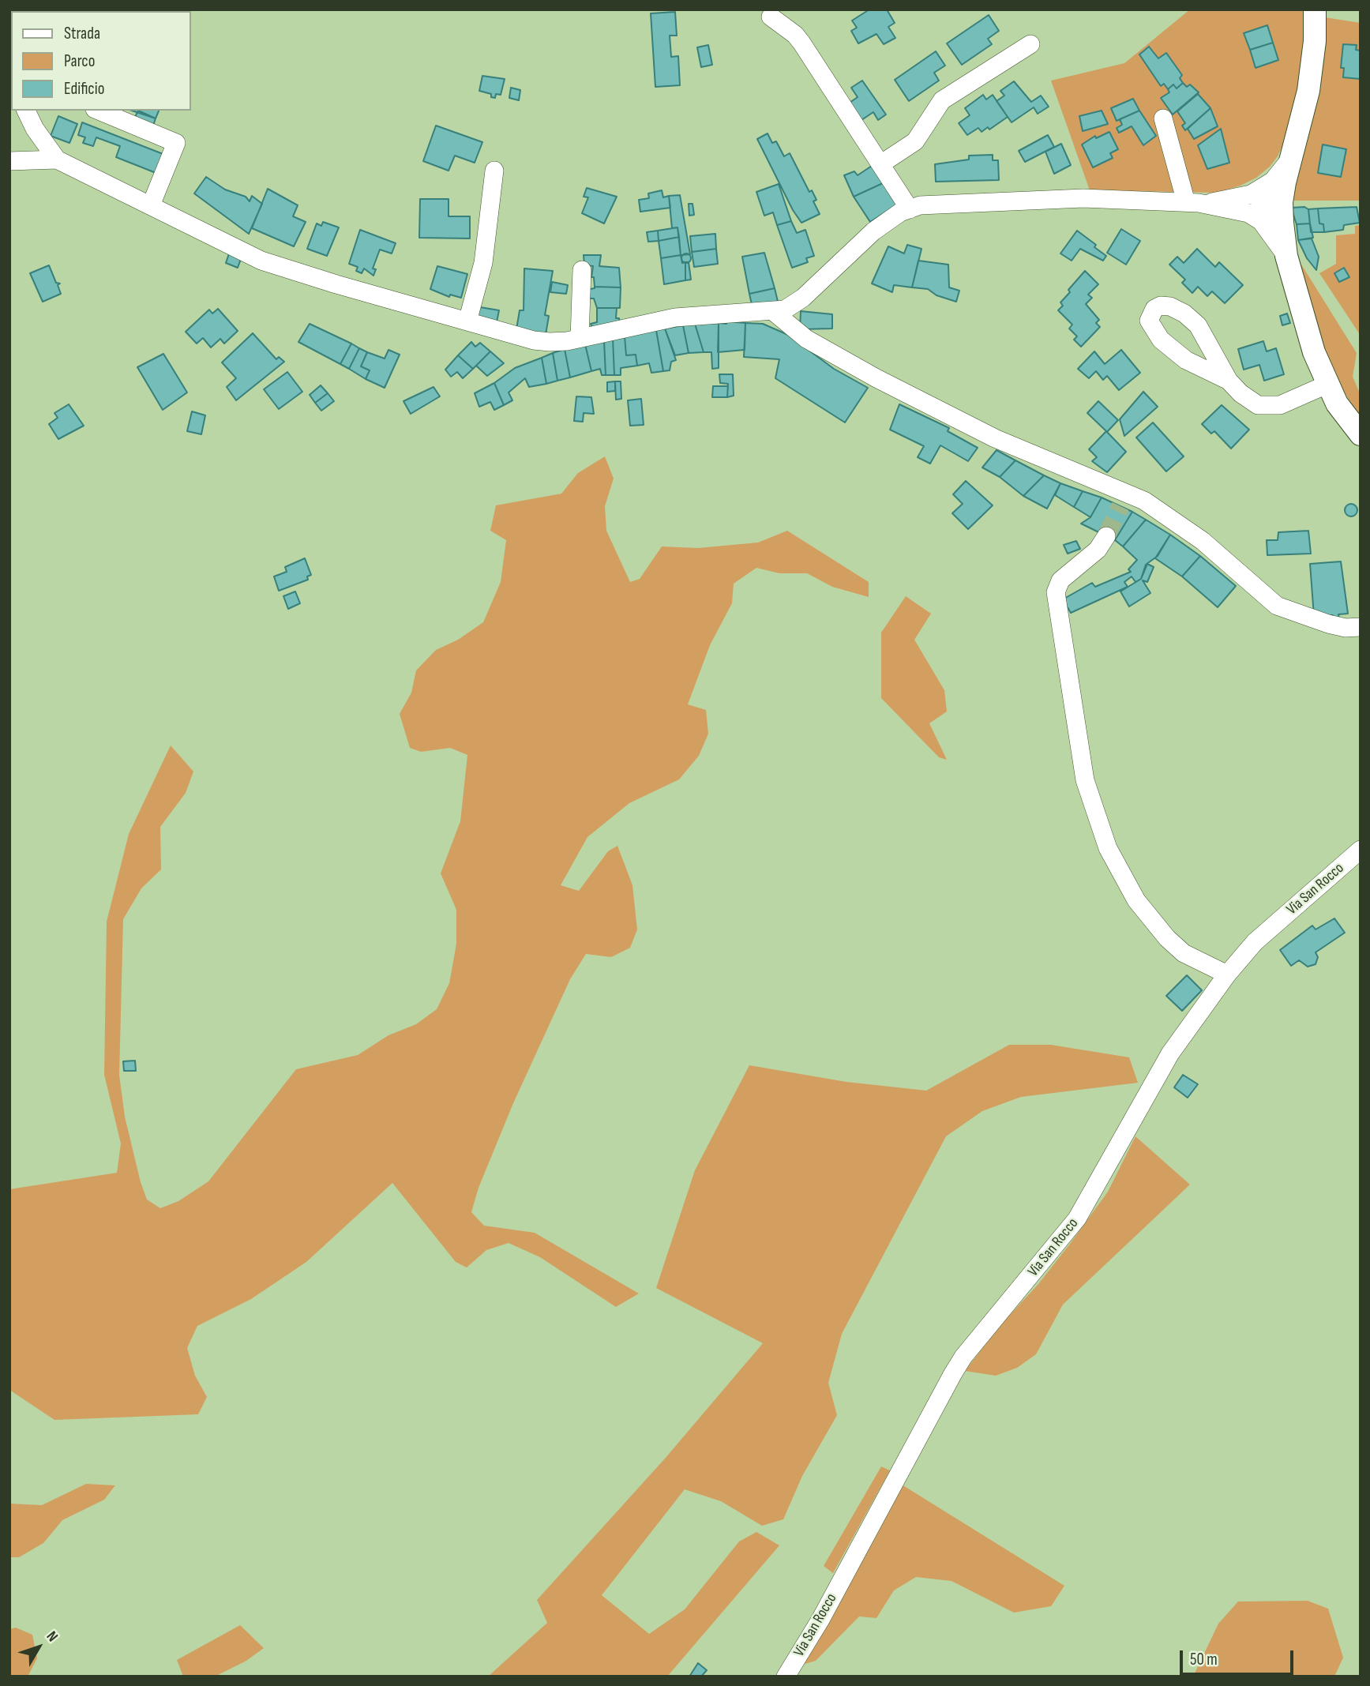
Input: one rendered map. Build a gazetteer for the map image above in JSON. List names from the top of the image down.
{
  "streets": {
    "street": ["Via San Rocco"]
  },
  "legend": ["Strada", "Parco", "Edificio"],
  "scale_bar": "50 m",
  "north": "top right"
}
